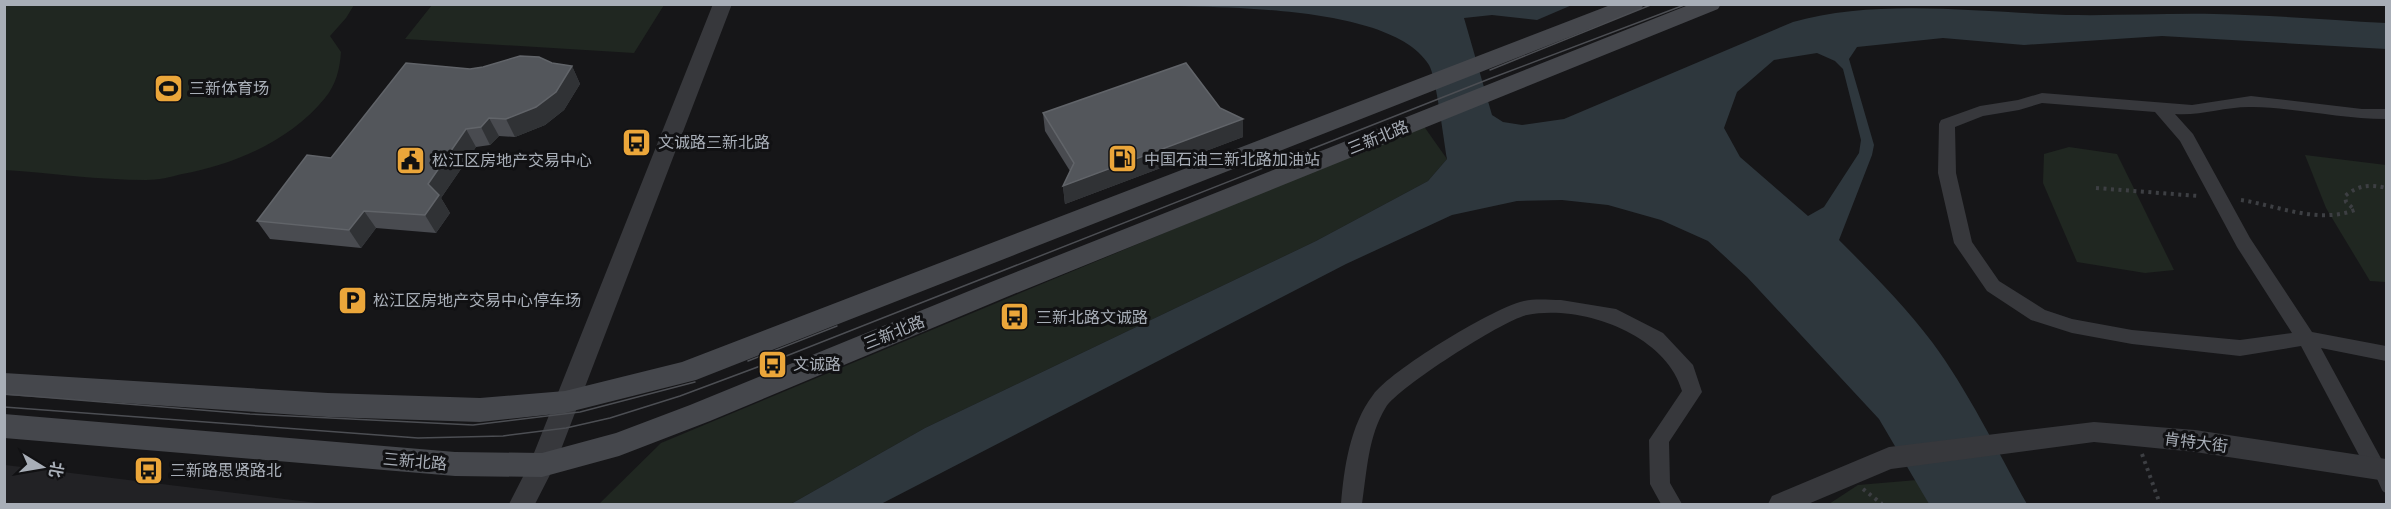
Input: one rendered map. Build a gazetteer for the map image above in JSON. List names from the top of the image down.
{
  "streets": {
    "main road": ["三新北路"],
    "street": ["肯特大街"]
  },
  "places": {
    "sports": ["三新体育场"],
    "bus stop": [
      "文诚路三新北路",
      "三新北路文诚路",
      "文诚路",
      "三新路思贤路北"
    ],
    "fuel station": ["中国石油三新北路加油站"],
    "public building": ["松江区房地产交易中心"],
    "parking": ["松江区房地产交易中心停车场"]
  },
  "north": "right"
}
